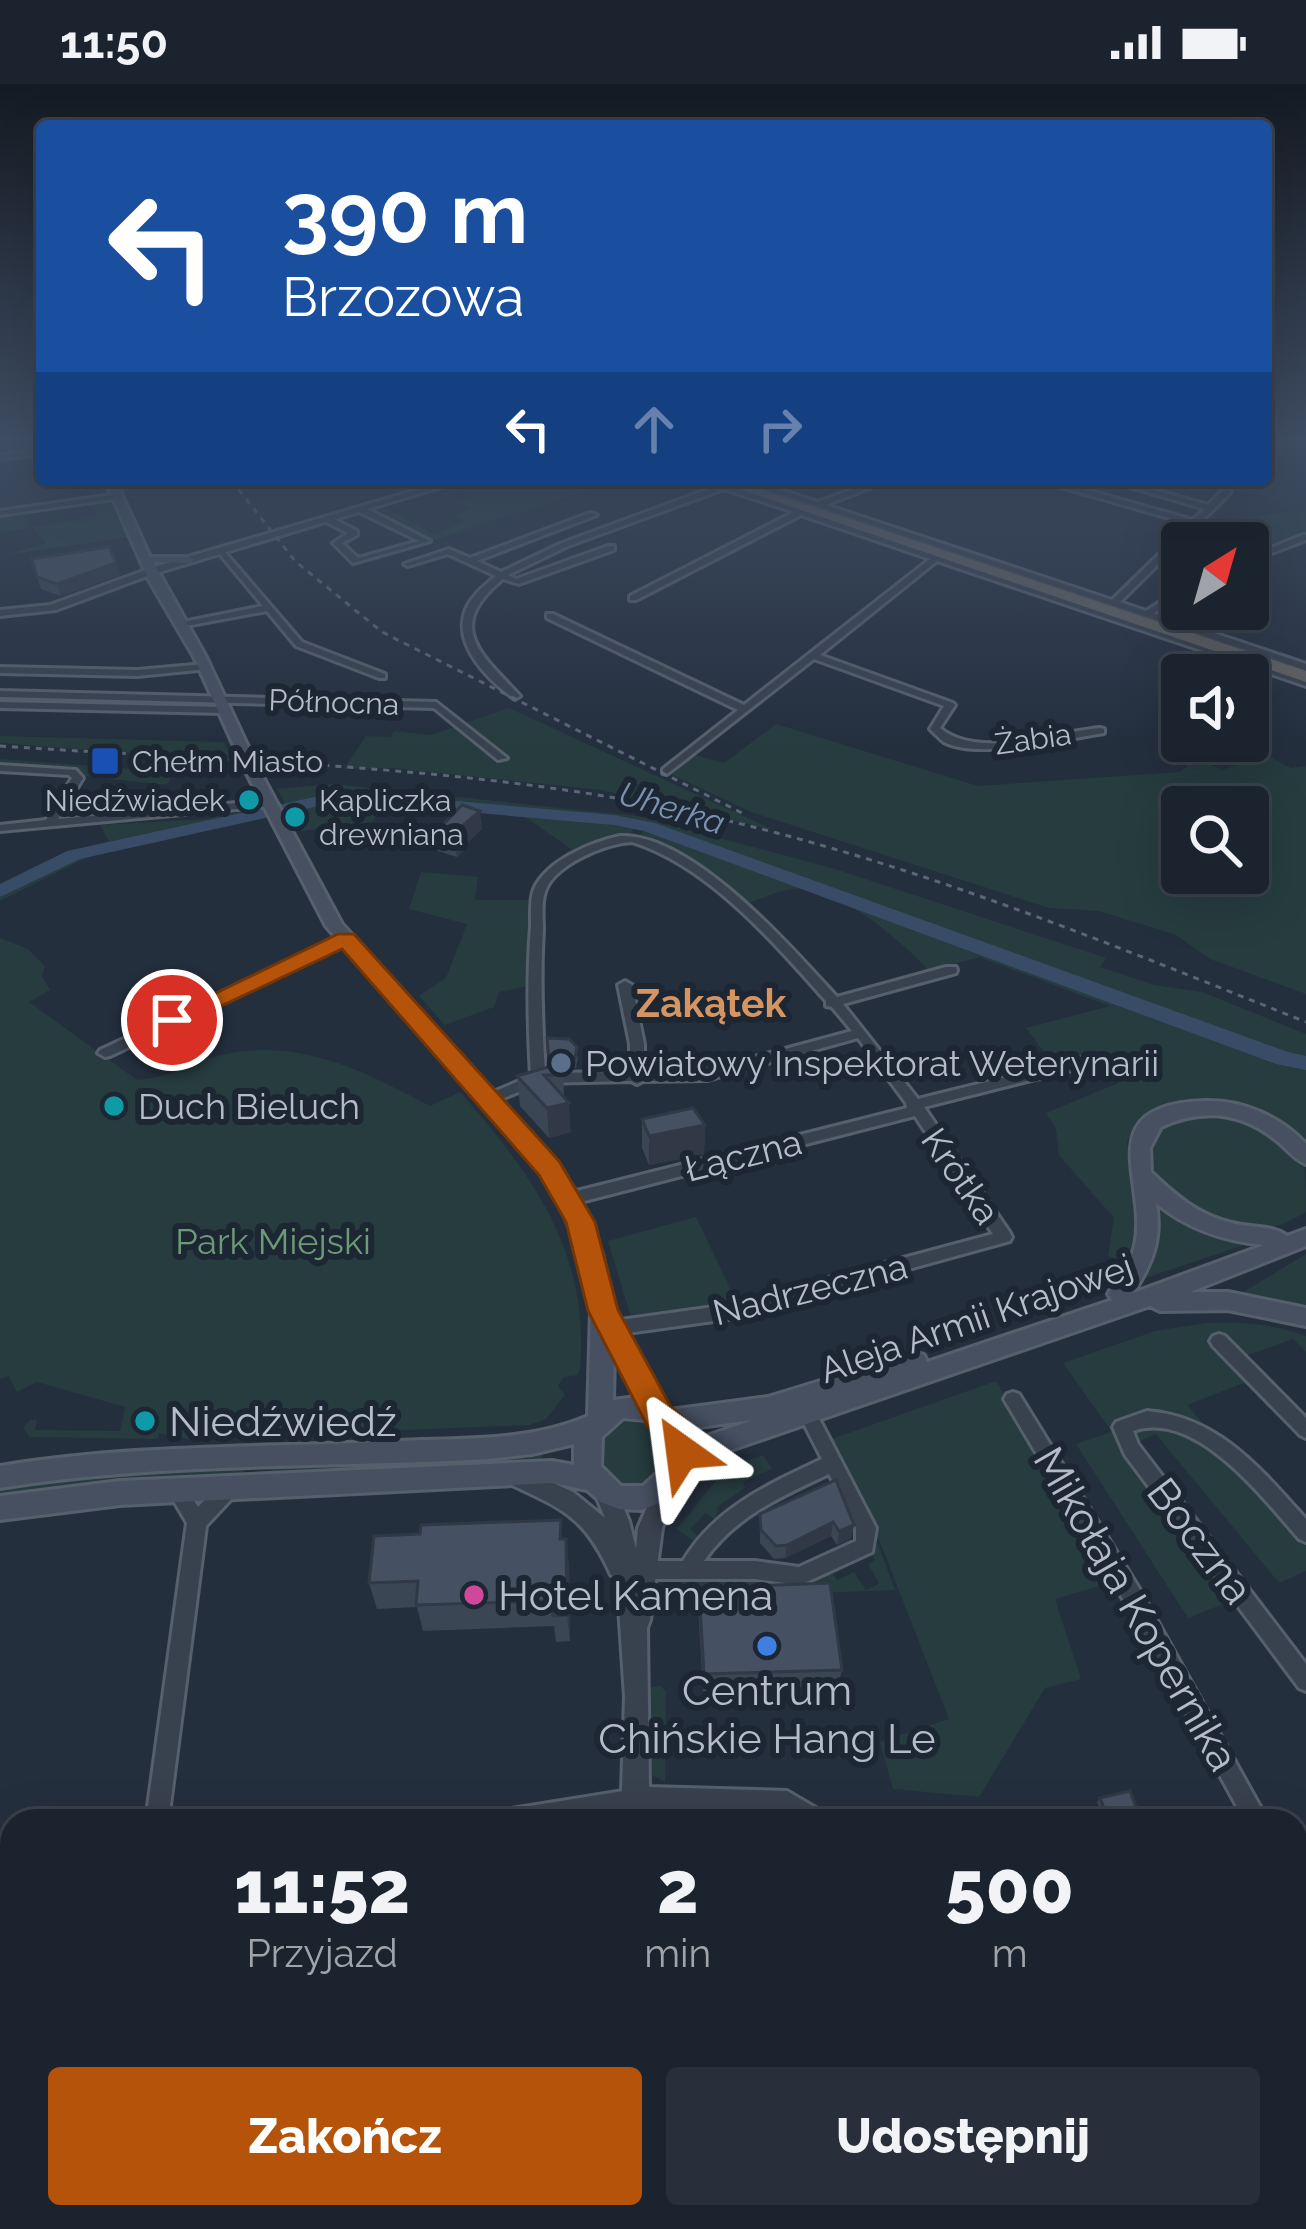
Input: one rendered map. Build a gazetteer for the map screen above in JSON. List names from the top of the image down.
{
  "streets": {
    "main road": ["Aleja Armii Krajowej"],
    "street": [
      "Północna",
      "Żabia",
      "Łączna",
      "Krótka",
      "Nadrzeczna",
      "Boczna",
      "Mikołaja Kopernika"
    ]
  },
  "crossings": [
    ["Łączna", "Krótka"],
    ["Krótka", "Nadrzeczna"]
  ],
  "districts": ["Zakątek"],
  "water": ["Uherka"],
  "parks": ["Park Miejski"],
  "places": {
    "transit": ["Chełm Miasto"],
    "other": [
      "Niedźwiadek",
      "Kapliczka drewniana",
      "Powiatowy Inspektorat Weterynarii",
      "Duch Bieluch",
      "Niedźwiedź",
      "Hotel Kamena",
      "Centrum Chińskie Hang Le"
    ]
  },
  "north": "top right",
  "page": {
    "status": "11:50",
    "turn": ["390 m", "Brzozowa"],
    "eta": [
      "11:52",
      "Przyjazd",
      "2",
      "min",
      "500",
      "m"
    ],
    "buttons": ["Zakończ", "Udostępnij"]
  }
}
